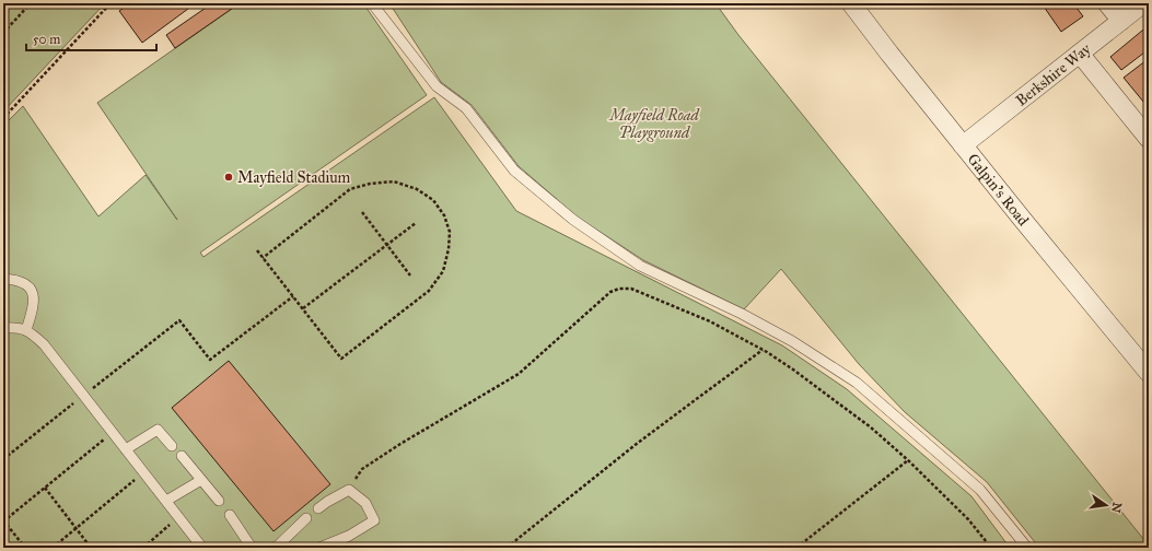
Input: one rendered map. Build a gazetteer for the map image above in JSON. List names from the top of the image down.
{
  "streets": {
    "street": ["Berkshire Way", "Galpin's Road"]
  },
  "crossings": [
    ["Berkshire Way", "Galpin's Road"]
  ],
  "parks": ["Mayfield Road Playground"],
  "places": ["Mayfield Stadium"],
  "scale_bar": "50 m",
  "north": "right"
}
